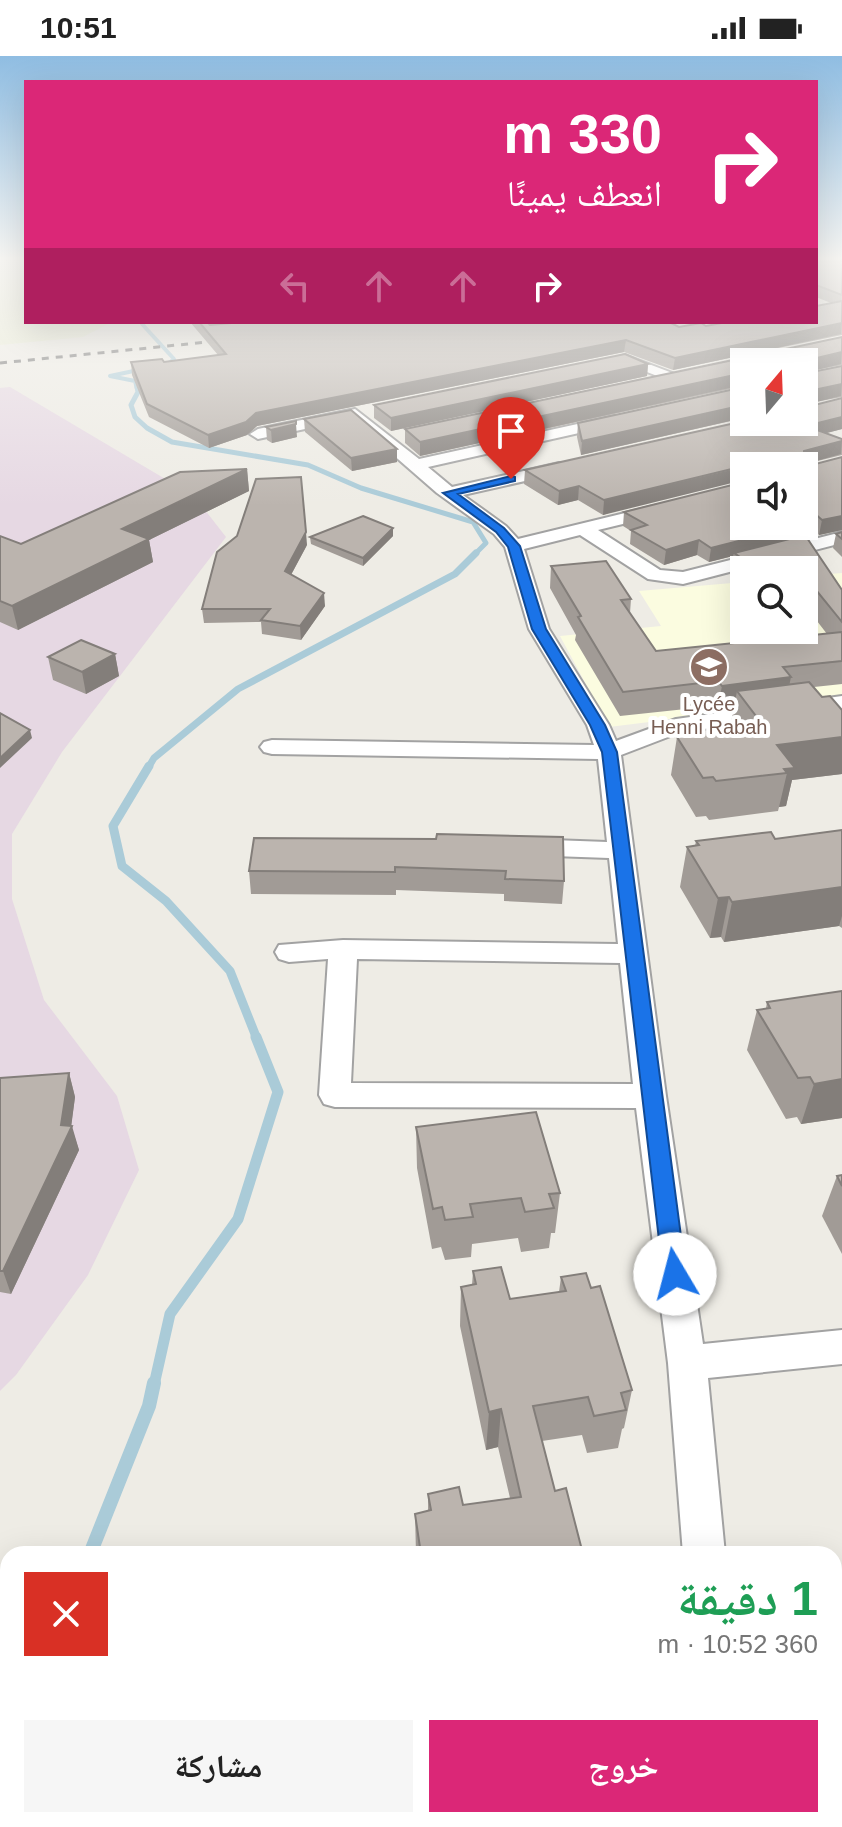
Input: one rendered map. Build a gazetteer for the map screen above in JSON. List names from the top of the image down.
{
  "places": {
    "school or university": ["Lycée Henni Rabah"]
  },
  "north": "top",
  "page": {
    "status": "10:51",
    "turn": ["330 m", "انعطف يمينًا"],
    "heading": ["1 دقيقة", "360 m · 10:52"],
    "buttons": ["خروج", "مشاركة"]
  }
}
